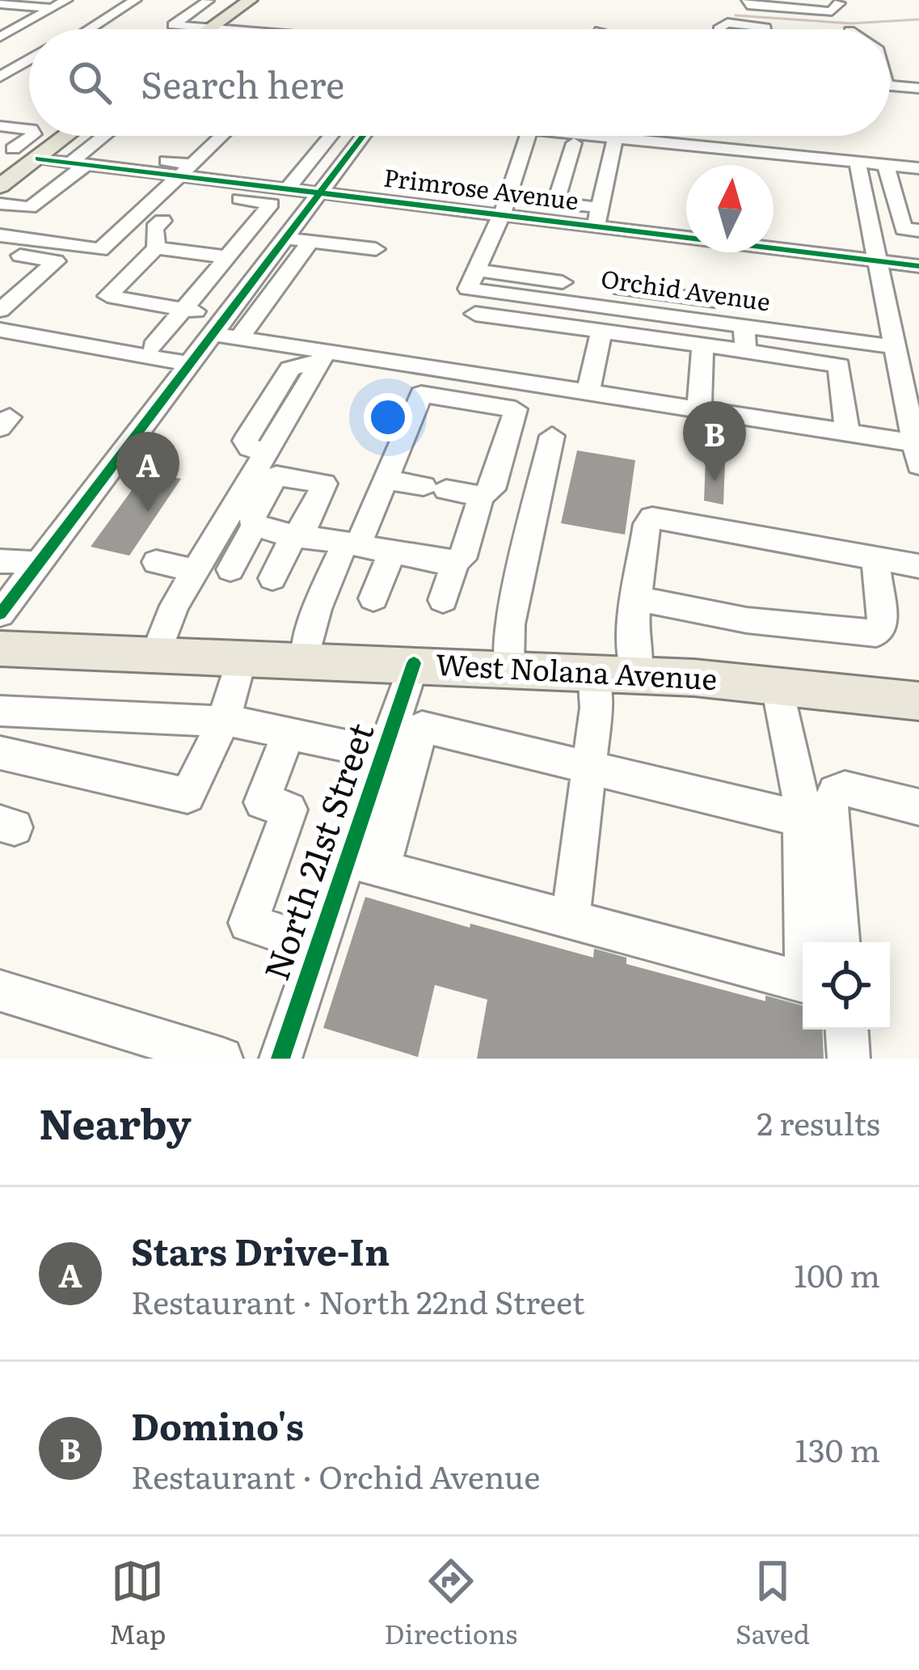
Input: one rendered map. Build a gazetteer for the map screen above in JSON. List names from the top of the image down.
{
  "streets": {
    "main road": ["West Nolana Avenue"],
    "street": ["Primrose Avenue", "Orchid Avenue", "North 21st Street"]
  },
  "crossings": [
    ["West Nolana Avenue", "North 21st Street"]
  ],
  "north": "top",
  "page": {
    "search": "Search here",
    "pins": ["B", "A"],
    "heading": ["Nearby", "2 results"],
    "list": [
      {
        "mark": "A",
        "name": "Stars Drive-In",
        "note": "Restaurant · North 22nd Street",
        "value": "100 m"
      },
      {
        "mark": "B",
        "name": "Domino's",
        "note": "Restaurant · Orchid Avenue",
        "value": "130 m"
      }
    ],
    "nav": ["Map", "Directions", "Saved"]
  }
}
